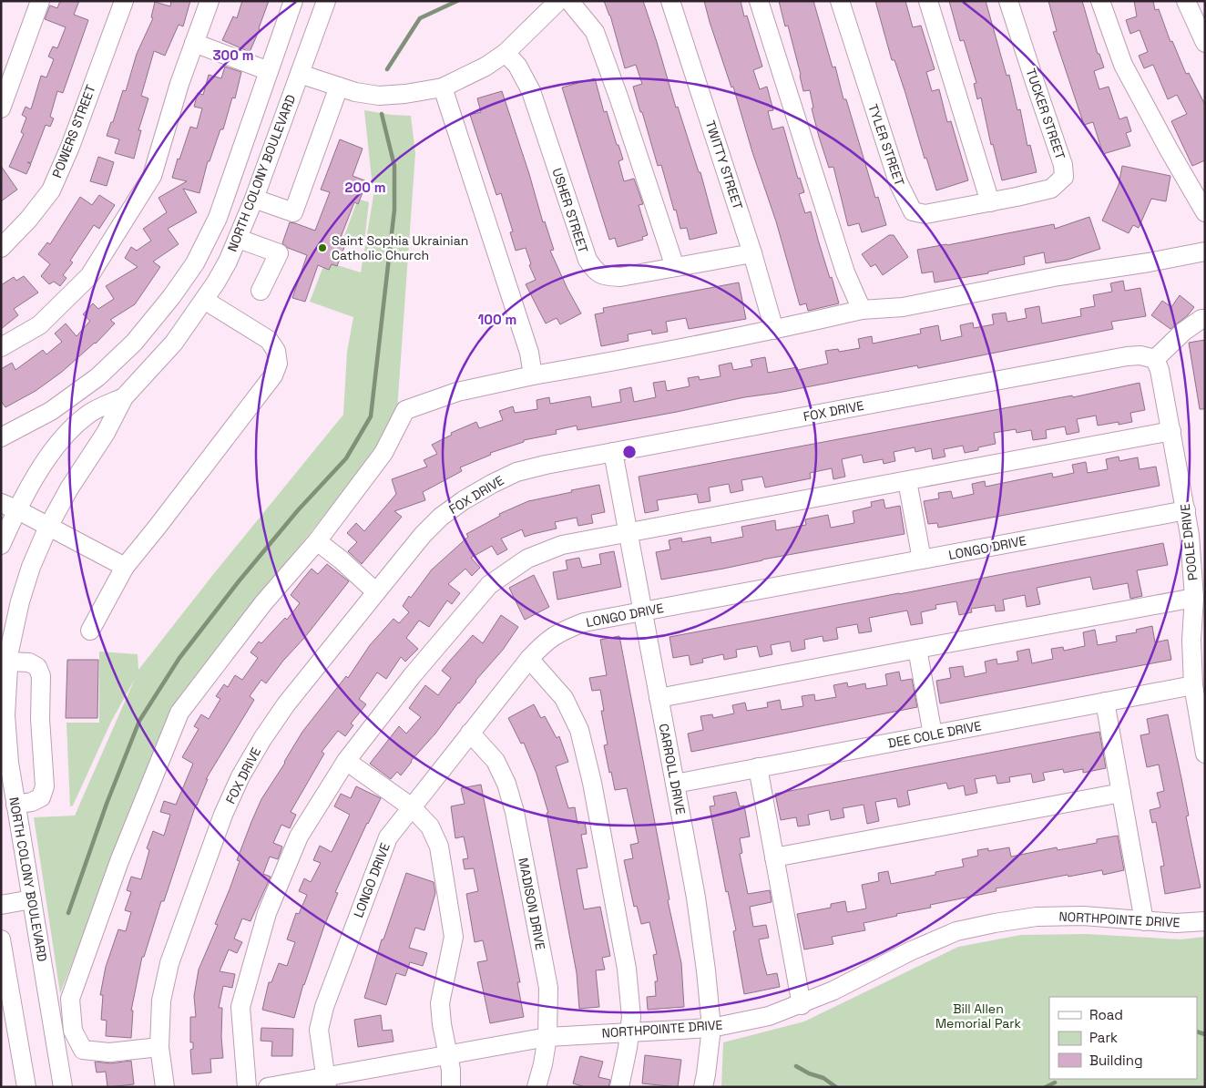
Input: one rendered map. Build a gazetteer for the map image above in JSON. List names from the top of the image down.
{
  "streets": {
    "street": [
      "TUCKER STREET",
      "POWERS STREET",
      "TYLER STREET",
      "TWITTY STREET",
      "NORTH COLONY BOULEVARD",
      "USHER STREET",
      "FOX DRIVE",
      "POOLE DRIVE",
      "LONGO DRIVE",
      "DEE COLE DRIVE",
      "CARROLL DRIVE",
      "MADISON DRIVE",
      "NORTHPOINTE DRIVE"
    ]
  },
  "crossings": [
    ["TUCKER STREET", "TYLER STREET"],
    ["TWITTY STREET", "USHER STREET"],
    ["FOX DRIVE", "POOLE DRIVE"],
    ["FOX DRIVE", "CARROLL DRIVE"],
    ["POOLE DRIVE", "LONGO DRIVE"],
    ["POOLE DRIVE", "DEE COLE DRIVE"],
    ["LONGO DRIVE", "CARROLL DRIVE"],
    ["LONGO DRIVE", "MADISON DRIVE"],
    ["LONGO DRIVE", "NORTHPOINTE DRIVE"],
    ["DEE COLE DRIVE", "CARROLL DRIVE"],
    ["CARROLL DRIVE", "NORTHPOINTE DRIVE"],
    ["MADISON DRIVE", "NORTHPOINTE DRIVE"]
  ],
  "parks": ["Bill Allen Memorial Park"],
  "places": ["Saint Sophia Ukrainian Catholic Church"],
  "legend": ["Road", "Park", "Building"],
  "rings": ["300 m", "200 m", "100 m"]
}
